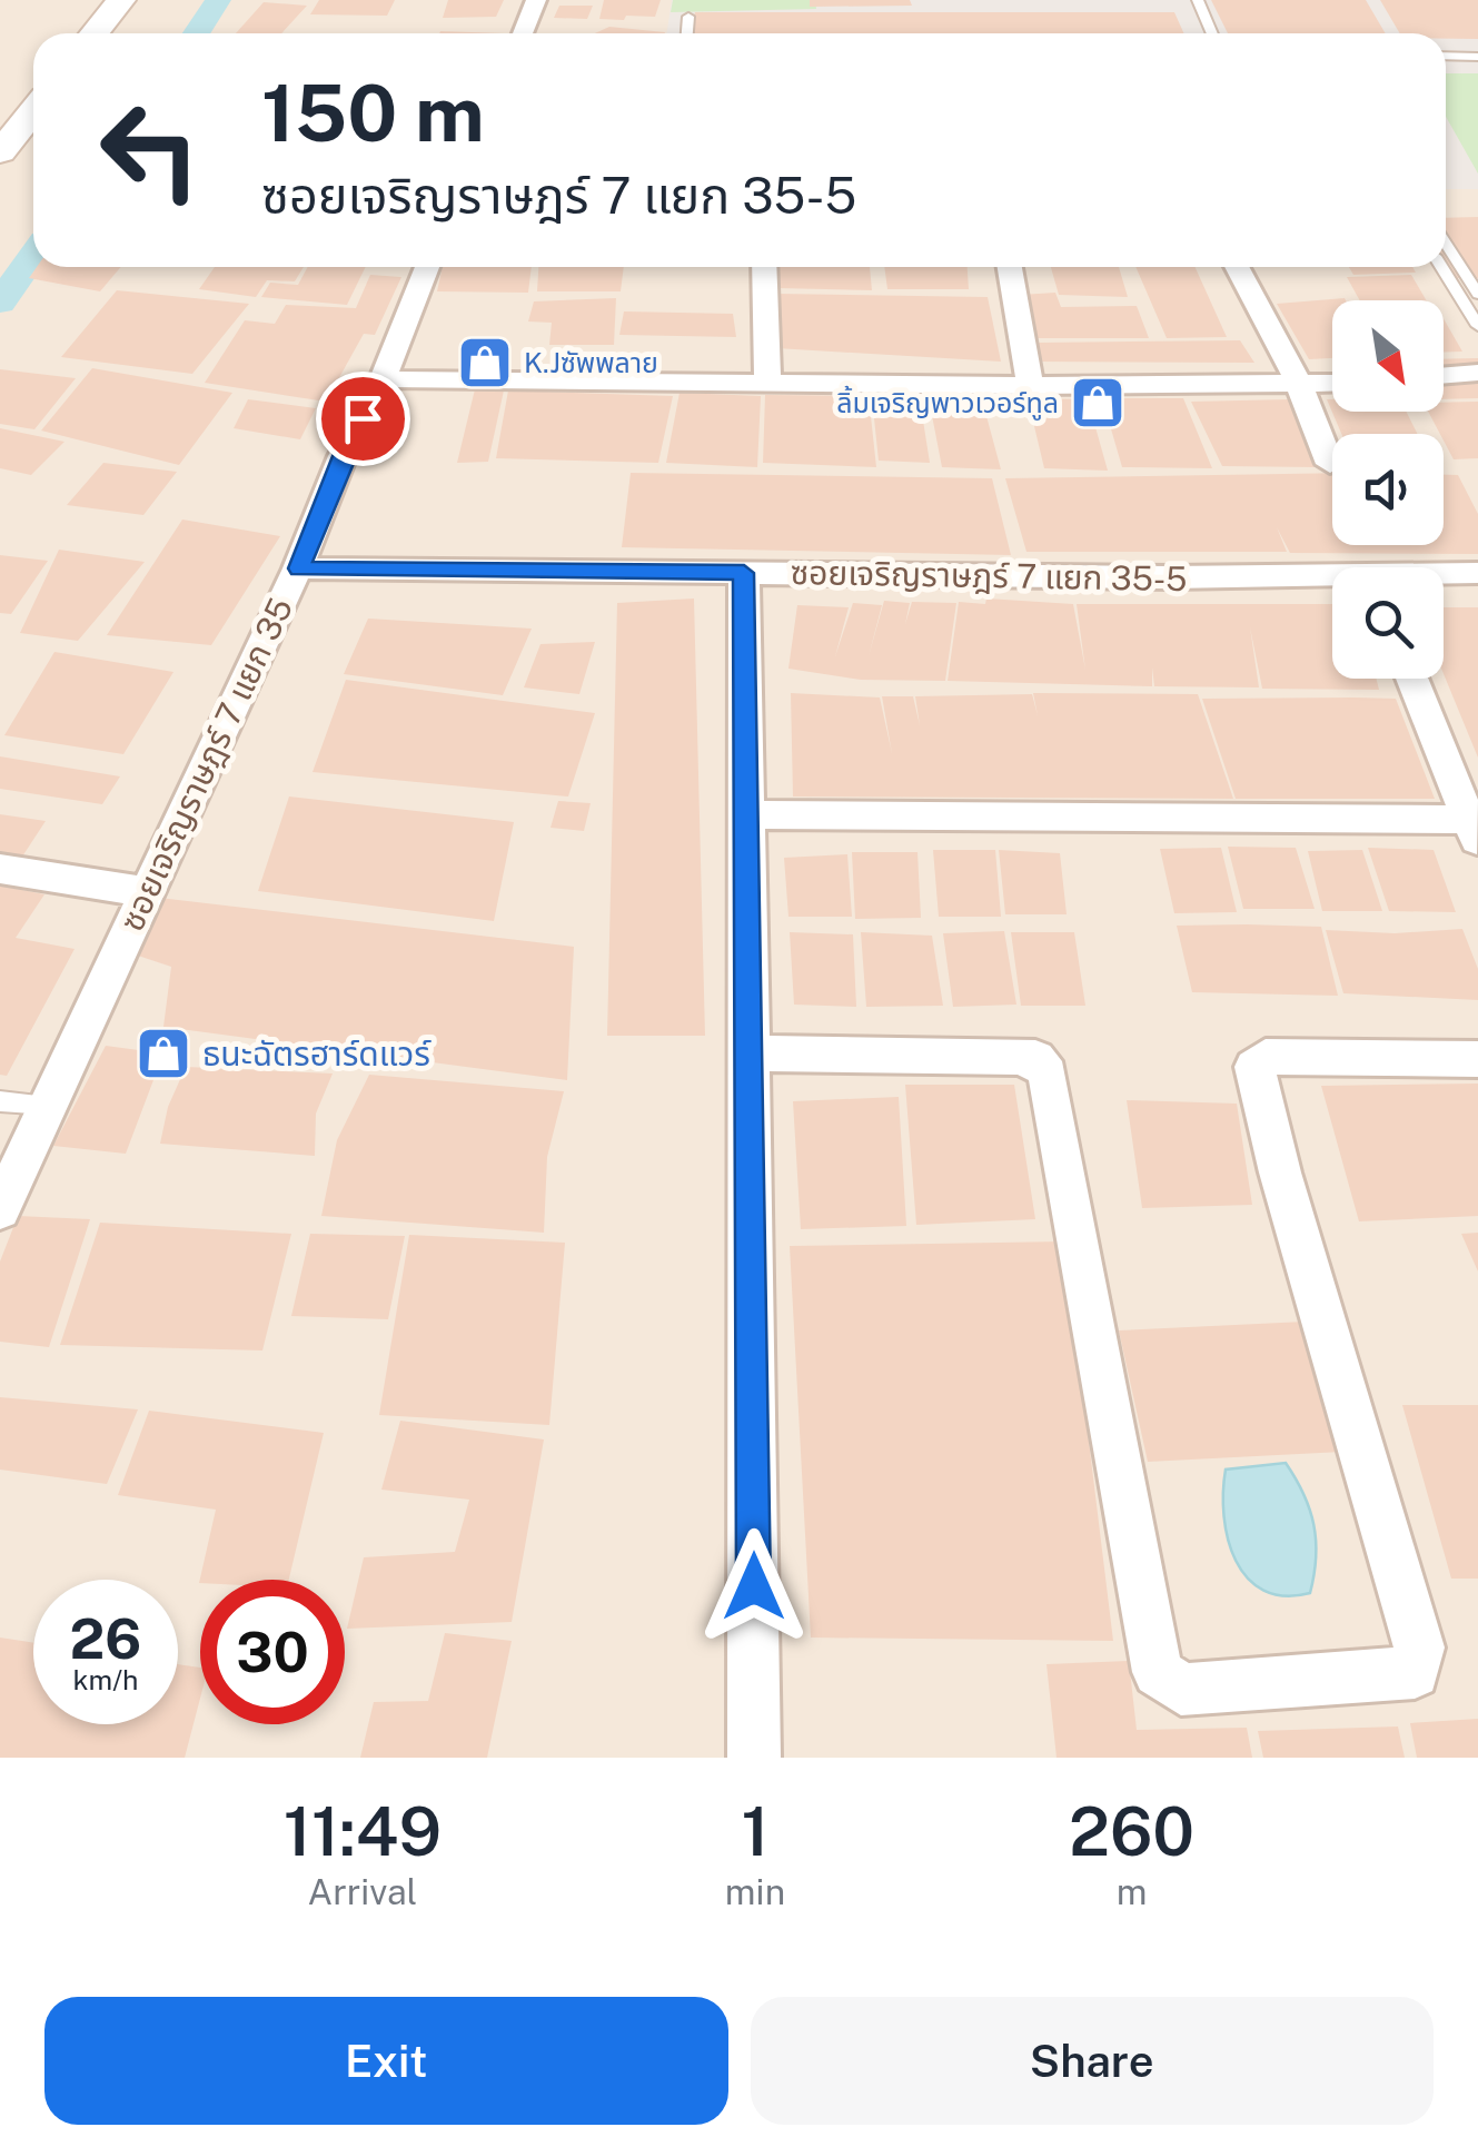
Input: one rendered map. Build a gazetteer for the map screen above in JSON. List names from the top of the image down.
{
  "streets": {
    "street": ["ซอยเจริญราษฎร์ 7 แยก 35-5", "ซอยเจริญราษฎร์ 7 แยก 35"]
  },
  "crossings": [
    ["ซอยเจริญราษฎร์ 7 แยก 35-5", "ซอยเจริญราษฎร์ 7 แยก 35"]
  ],
  "places": {
    "shop": ["K.Jซัพพลาย", "ลิ้มเจริญพาวเวอร์ทูล", "ธนะฉัตรฮาร์ดแวร์"]
  },
  "north": "bottom right",
  "page": {
    "turn": ["150 m", "ซอยเจริญราษฎร์ 7 แยก 35-5"],
    "speed": "26 km/h",
    "limit": "30",
    "eta": [
      "11:49",
      "Arrival",
      "1",
      "min",
      "260",
      "m"
    ],
    "buttons": ["Exit", "Share"]
  }
}
